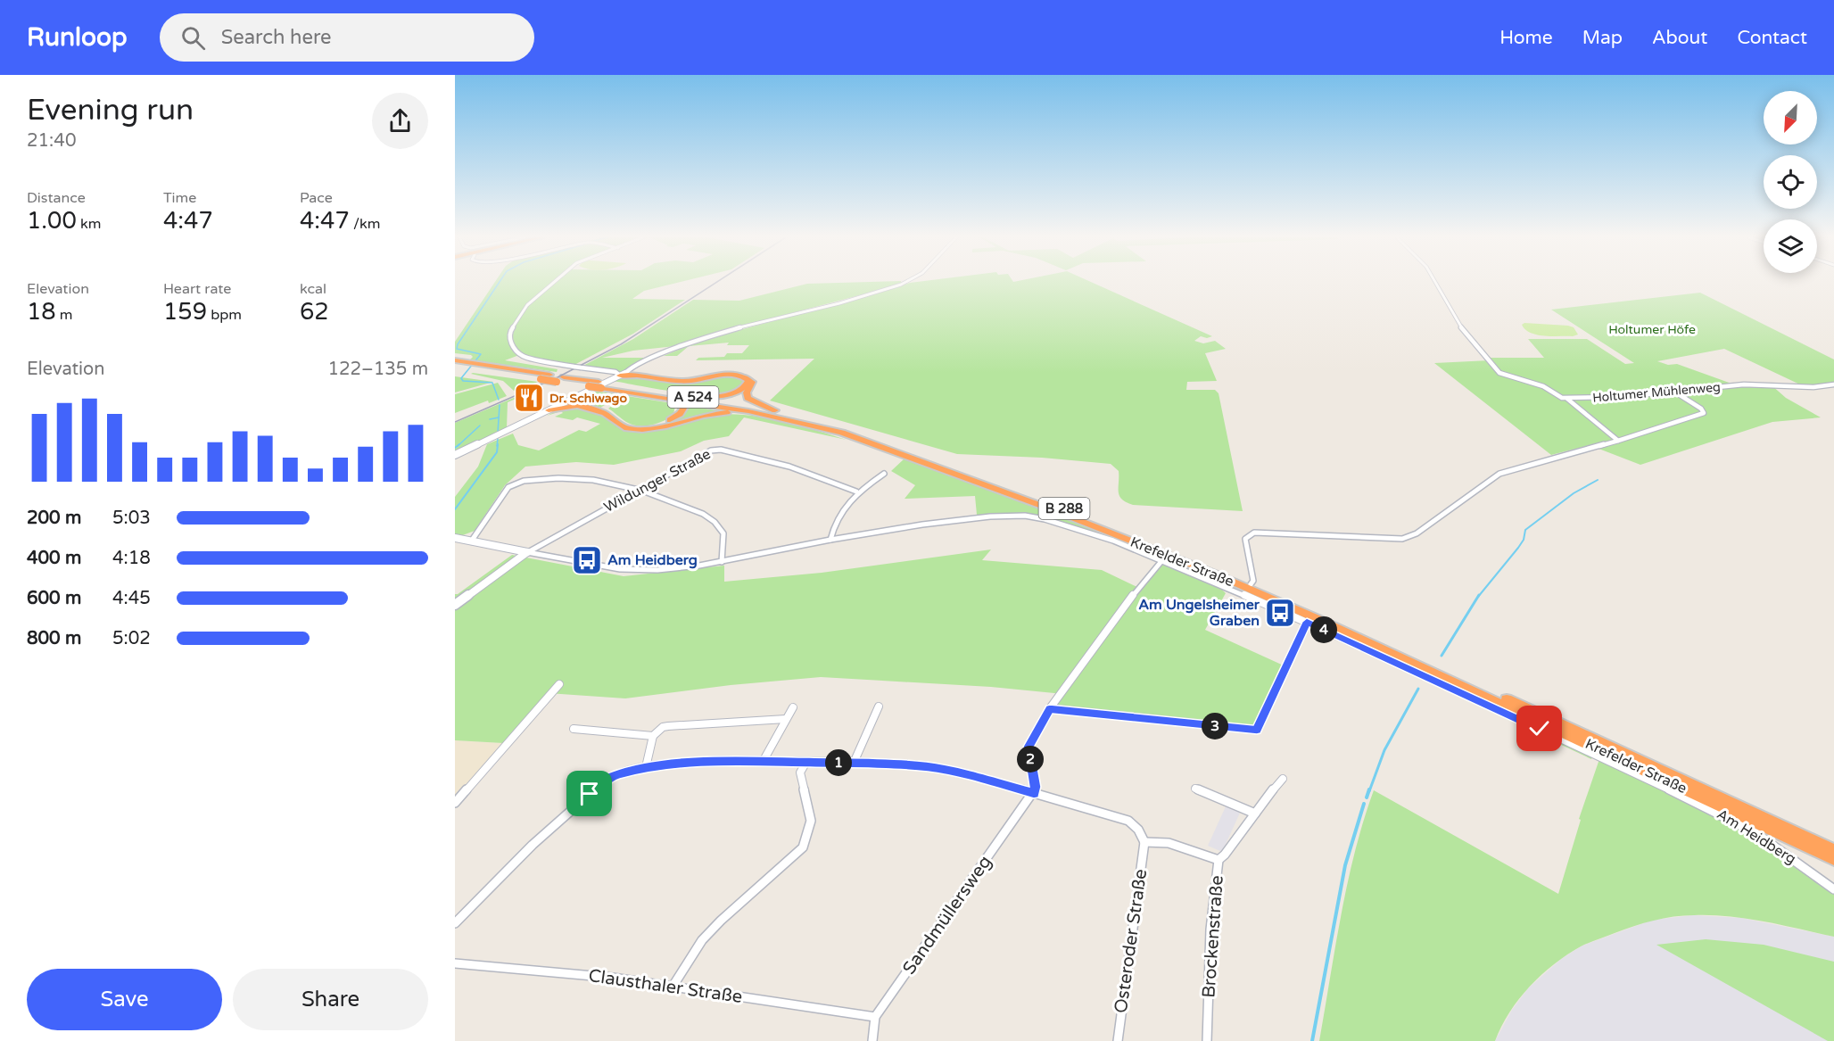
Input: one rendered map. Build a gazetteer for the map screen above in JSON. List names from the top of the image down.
{
  "streets": {
    "highway": ["A 524", "B 288", "Krefelder Straße"],
    "main road": ["Am Heidberg"],
    "street": [
      "Holtumer Mühlenweg",
      "Wildunger Straße",
      "Sandmüllersweg",
      "Brockenstraße",
      "Osteroder Straße",
      "Clausthaler Straße"
    ]
  },
  "crossings": [
    ["A 524", "Krefelder Straße"],
    ["Wildunger Straße", "Am Heidberg"],
    ["Sandmüllersweg", "Clausthaler Straße"]
  ],
  "parks": ["Holtumer Höfe"],
  "places": {
    "restaurant": ["Dr. Schiwago"],
    "bus stop": ["Am Heidberg", "Am Ungelsheimer Graben"]
  },
  "north": "bottom left",
  "page": {
    "header": "Runloop",
    "search": "Search here",
    "nav": [
      "Home",
      "Map",
      "About",
      "Contact"
    ],
    "heading": ["Evening run", "21:40"],
    "stats": [
      ["Distance", "1.00 km"],
      ["Time", "4:47"],
      ["Pace", "4:47 /km"],
      ["Elevation", "18 m"],
      ["Heart rate", "159 bpm"],
      ["kcal", "62"]
    ],
    "chart": ["Elevation", "122–135 m"],
    "list": [
      {
        "name": "200 m",
        "note": "5:03"
      },
      {
        "name": "400 m",
        "note": "4:18"
      },
      {
        "name": "600 m",
        "note": "4:45"
      },
      {
        "name": "800 m",
        "note": "5:02"
      }
    ],
    "pins": [
      "4",
      "3",
      "2",
      "1"
    ],
    "buttons": ["Save", "Share"]
  }
}
